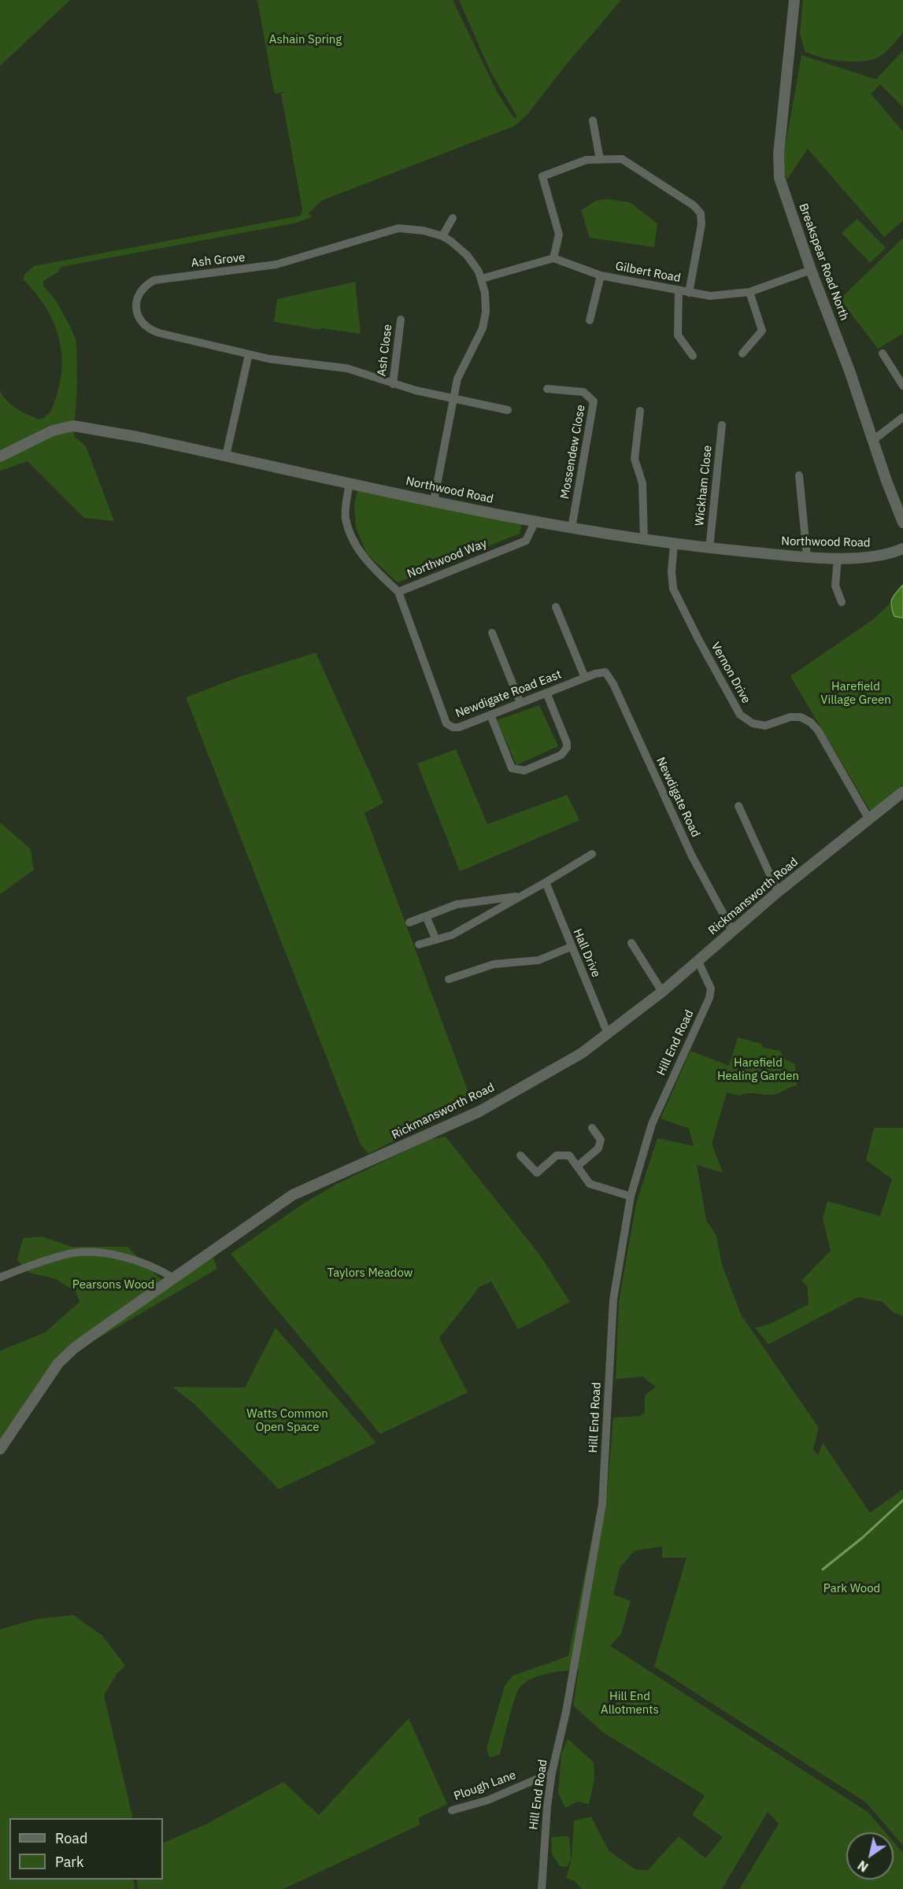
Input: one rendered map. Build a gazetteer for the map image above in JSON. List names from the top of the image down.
{
  "streets": {
    "street": [
      "Ash Grove",
      "Breakspear Road North",
      "Gilbert Road",
      "Ash Close",
      "Mossendew Close",
      "Wickham Close",
      "Northwood Road",
      "Northwood Way",
      "Vernon Drive",
      "Newdigate Road East",
      "Newdigate Road",
      "Rickmansworth Road",
      "Hall Drive",
      "Hill End Road",
      "Plough Lane"
    ]
  },
  "crossings": [
    ["Ash Grove", "Ash Close"],
    ["Ash Grove", "Northwood Road"],
    ["Breakspear Road North", "Gilbert Road"],
    ["Mossendew Close", "Northwood Road"],
    ["Wickham Close", "Northwood Road"],
    ["Northwood Road", "Northwood Way"],
    ["Northwood Road", "Vernon Drive"],
    ["Northwood Way", "Newdigate Road East"],
    ["Vernon Drive", "Rickmansworth Road"],
    ["Newdigate Road East", "Newdigate Road"],
    ["Newdigate Road", "Rickmansworth Road"],
    ["Rickmansworth Road", "Hall Drive"],
    ["Rickmansworth Road", "Hill End Road"],
    ["Hill End Road", "Plough Lane"]
  ],
  "parks": [
    "Ashain Spring",
    "Harefield Village Green",
    "Harefield Healing Garden",
    "Taylors Meadow",
    "Pearsons Wood",
    "Watts Common Open Space",
    "Park Wood",
    "Hill End Allotments"
  ],
  "legend": ["Road", "Park"],
  "north": "bottom left"
}
